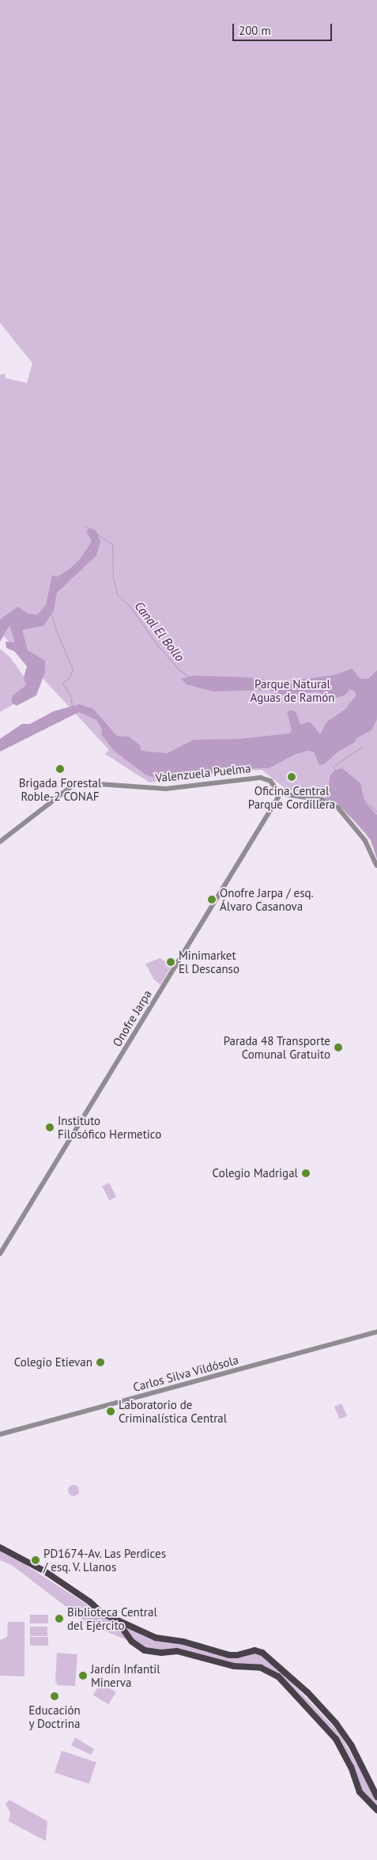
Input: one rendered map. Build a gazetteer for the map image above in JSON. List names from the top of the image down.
{
  "streets": {
    "street": ["Valenzuela Puelma", "Onofre Jarpa", "Carlos Silva Vildósola"]
  },
  "crossings": [
    ["Valenzuela Puelma", "Onofre Jarpa"]
  ],
  "water": ["Canal El Bollo"],
  "parks": ["Parque Natural Aguas de Ramón"],
  "places": [
    "Brigada Forestal Roble-2 CONAF",
    "Oficina Central Parque Cordillera",
    "Onofre Jarpa / esq. Álvaro Casanova",
    "Minimarket El Descanso",
    "Parada 48 Transporte Comunal Gratuito",
    "Instituto Filosófico Hermetico",
    "Colegio Madrigal",
    "Colegio Etievan",
    "Laboratorio de Criminalística Central",
    "PD1674-Av. Las Perdices / esq. V. Llanos",
    "Biblioteca Central del Ejército",
    "Jardín Infantil Minerva",
    "Educación y Doctrina"
  ],
  "scale_bar": "200 m"
}
